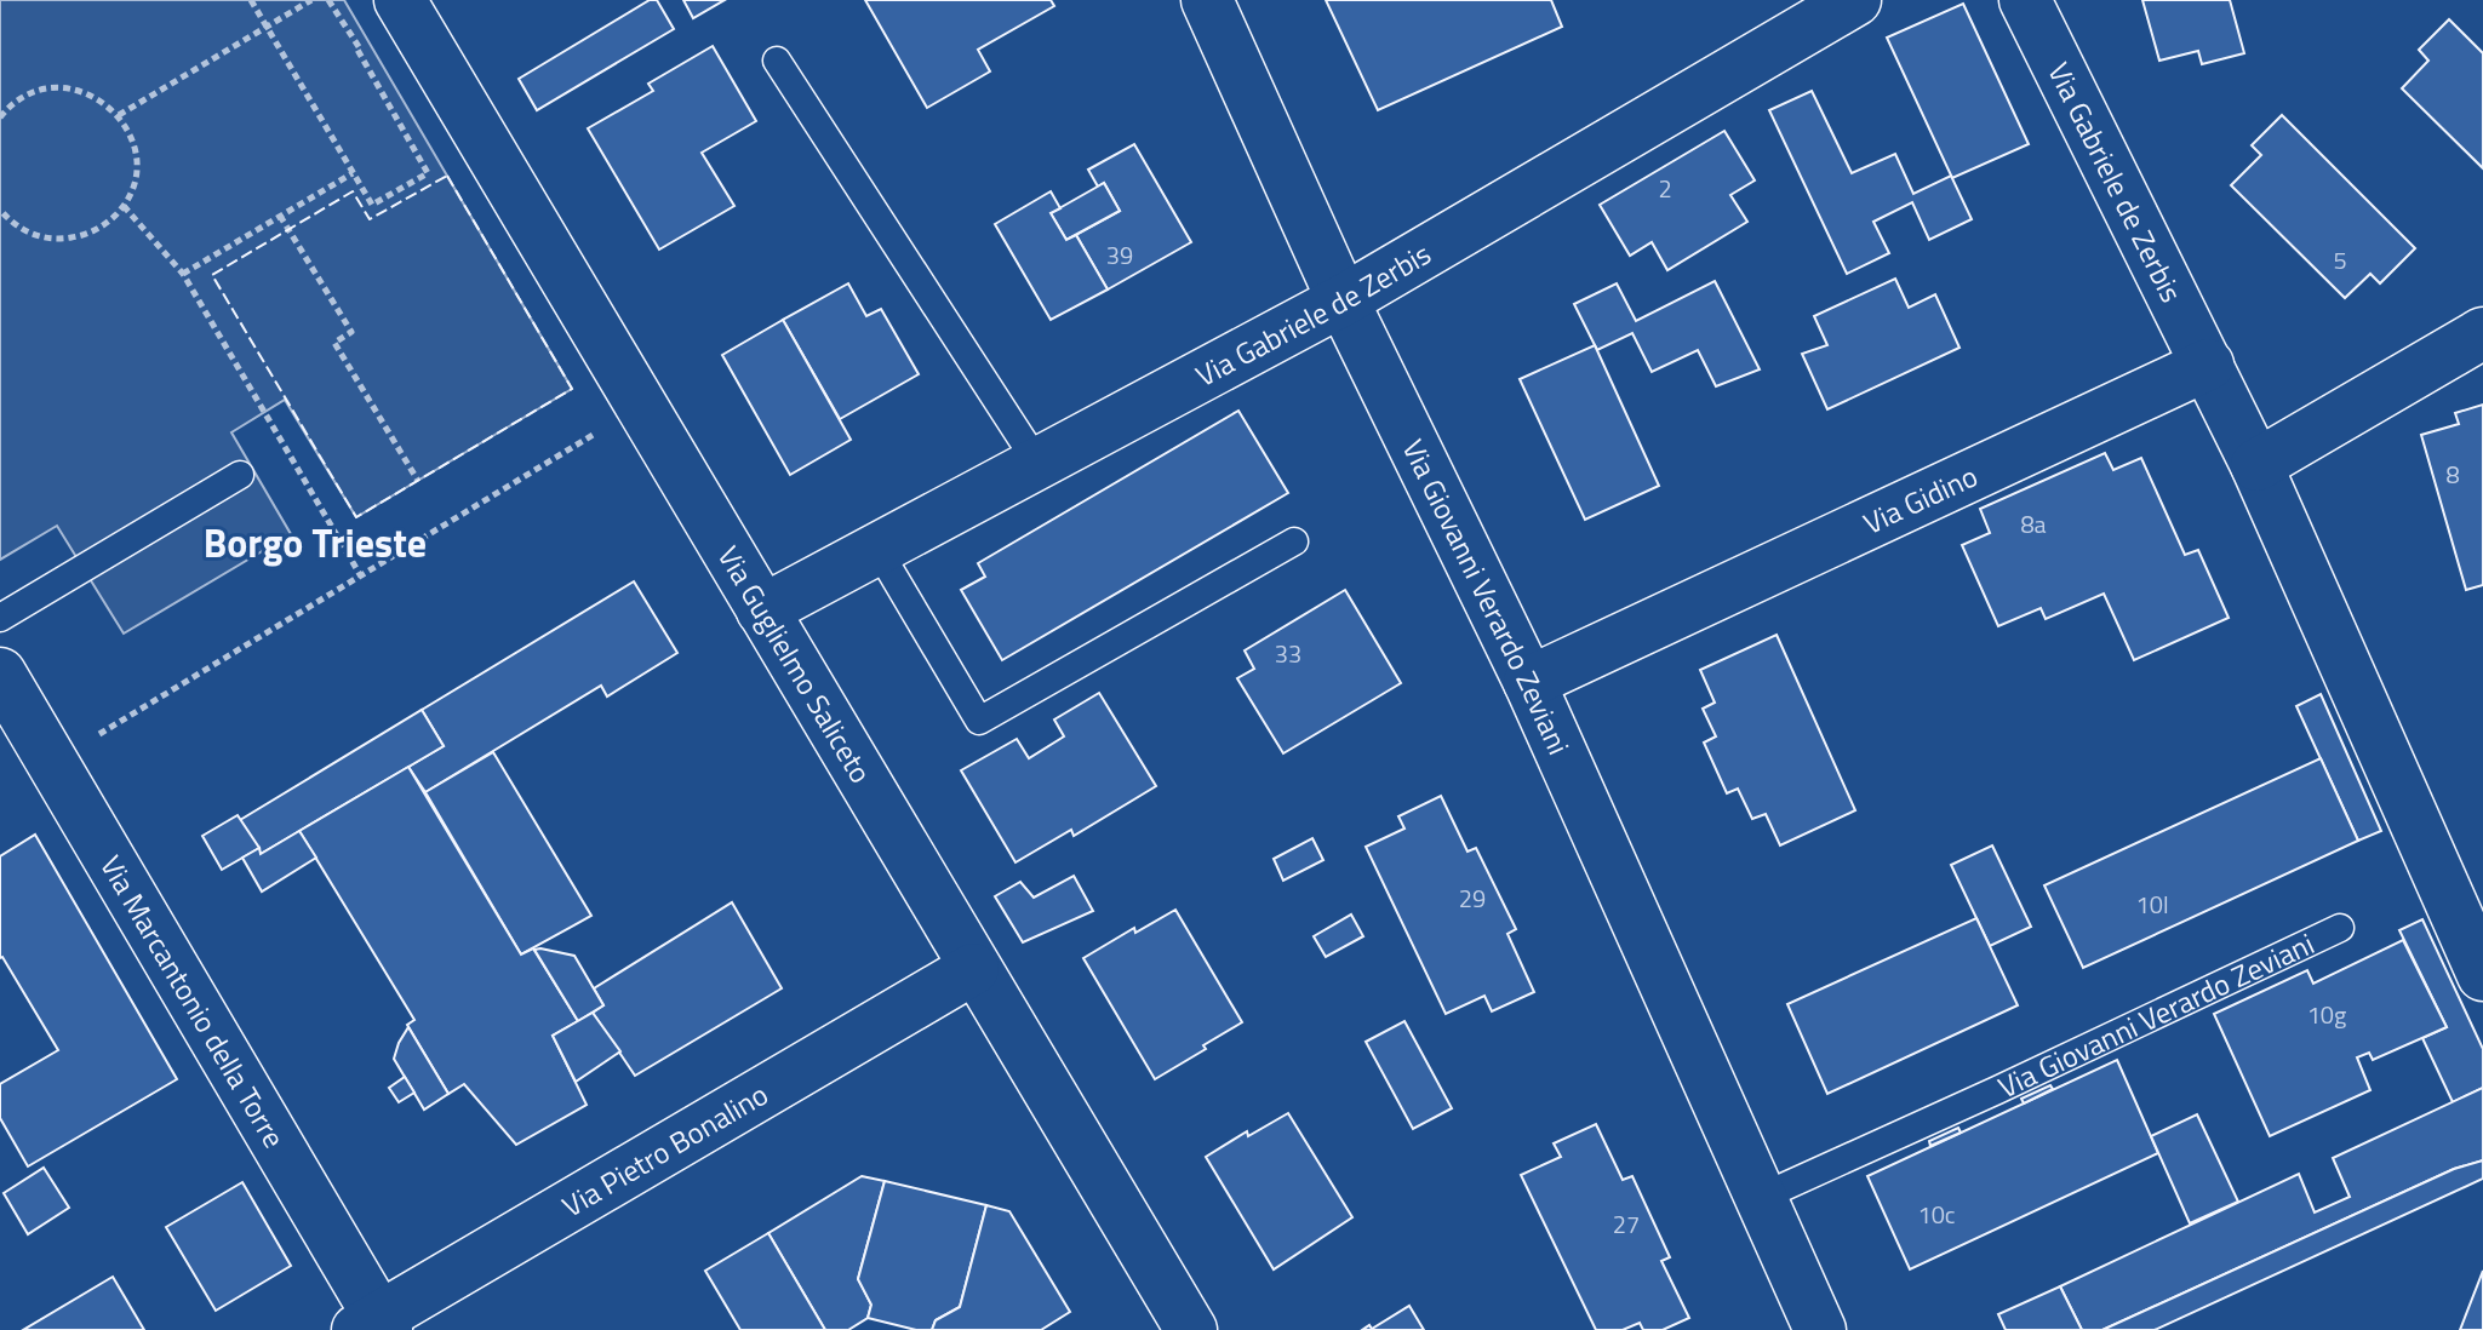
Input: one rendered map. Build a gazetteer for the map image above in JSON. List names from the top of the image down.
{
  "streets": {
    "street": [
      "Via Gabriele de Zerbis",
      "Via Gidino",
      "Via Giovanni Verardo Zeviani",
      "Via Guglielmo Saliceto",
      "Via Marcantonio della Torre",
      "Via Pietro Bonalino"
    ]
  },
  "crossings": [
    ["Via Gabriele de Zerbis", "Via Gidino"],
    ["Via Gabriele de Zerbis", "Via Giovanni Verardo Zeviani"],
    ["Via Gabriele de Zerbis", "Via Guglielmo Saliceto"],
    ["Via Gidino", "Via Giovanni Verardo Zeviani"],
    ["Via Guglielmo Saliceto", "Via Pietro Bonalino"],
    ["Via Marcantonio della Torre", "Via Pietro Bonalino"]
  ],
  "districts": ["Borgo Trieste"],
  "house_numbers": [
    "2",
    "39",
    "5",
    "8",
    "8a",
    "33",
    "29",
    "10l",
    "10g",
    "10c",
    "27"
  ]
}
